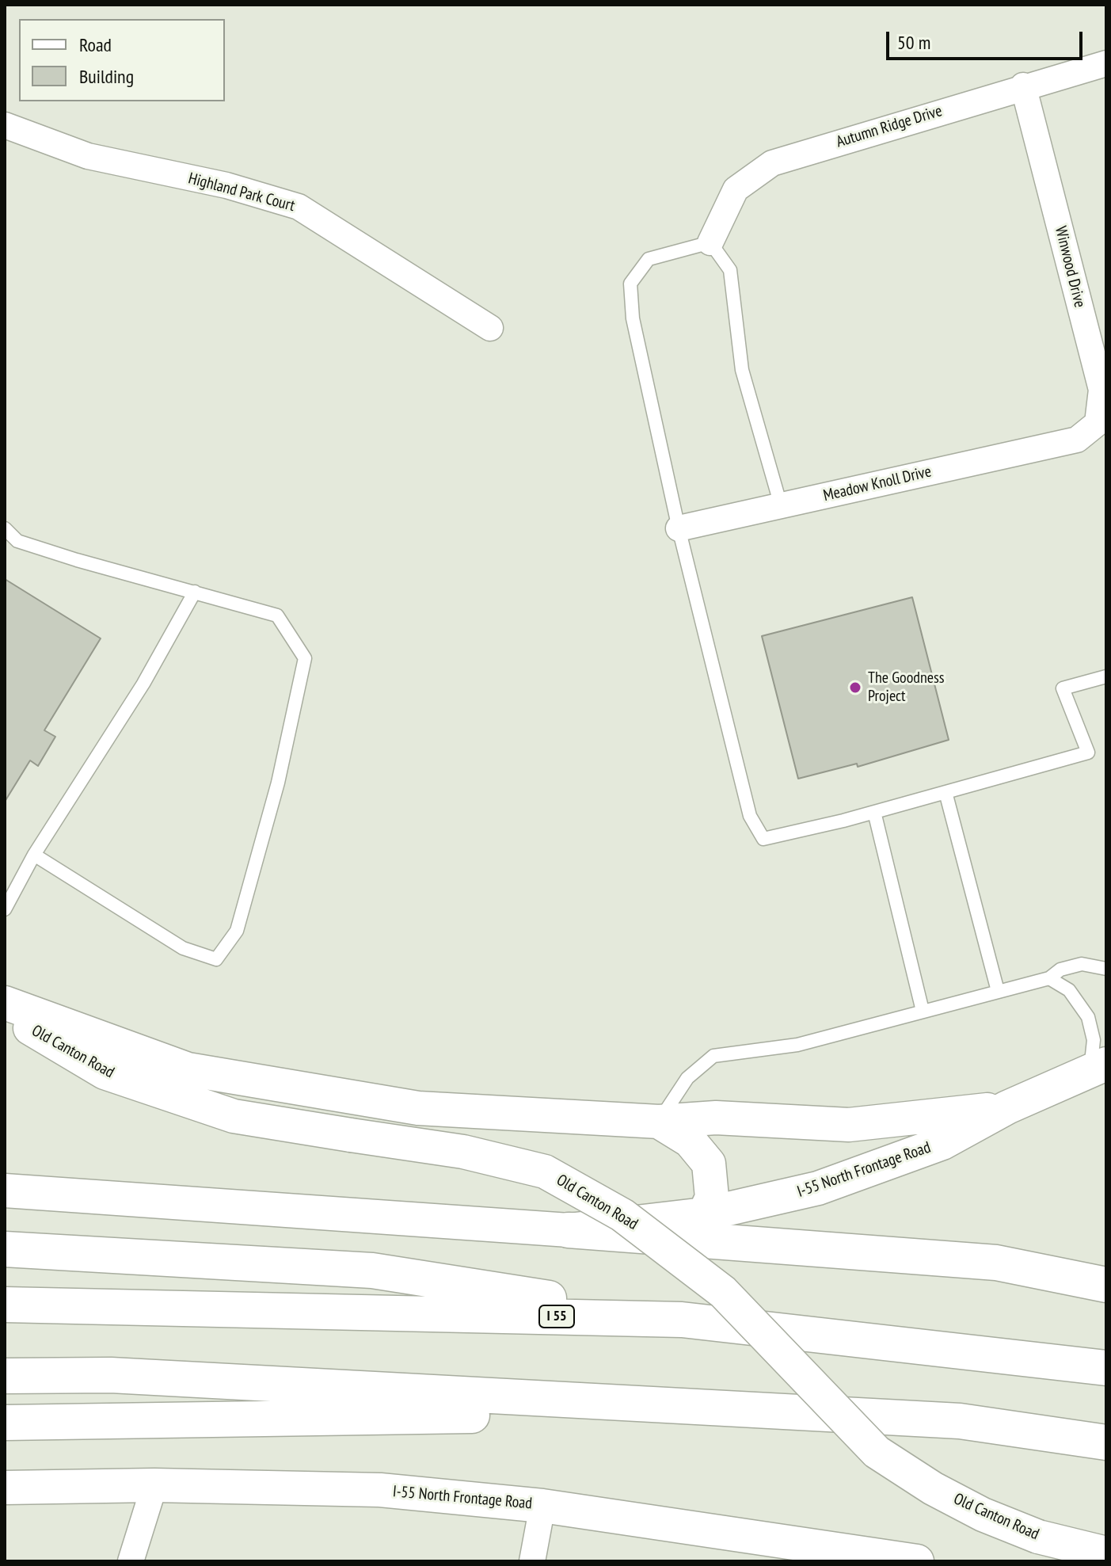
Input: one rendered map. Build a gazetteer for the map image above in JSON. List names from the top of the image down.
{
  "streets": {
    "highway": ["I 55"],
    "street": [
      "Autumn Ridge Drive",
      "Highland Park Court",
      "Winwood Drive",
      "Meadow Knoll Drive",
      "Old Canton Road",
      "I-55 North Frontage Road"
    ]
  },
  "crossings": [
    ["Autumn Ridge Drive", "Winwood Drive"],
    ["Winwood Drive", "Meadow Knoll Drive"],
    ["Old Canton Road", "I-55 North Frontage Road"]
  ],
  "places": ["The Goodness Project"],
  "legend": ["Road", "Building"],
  "scale_bar": "50 m"
}
